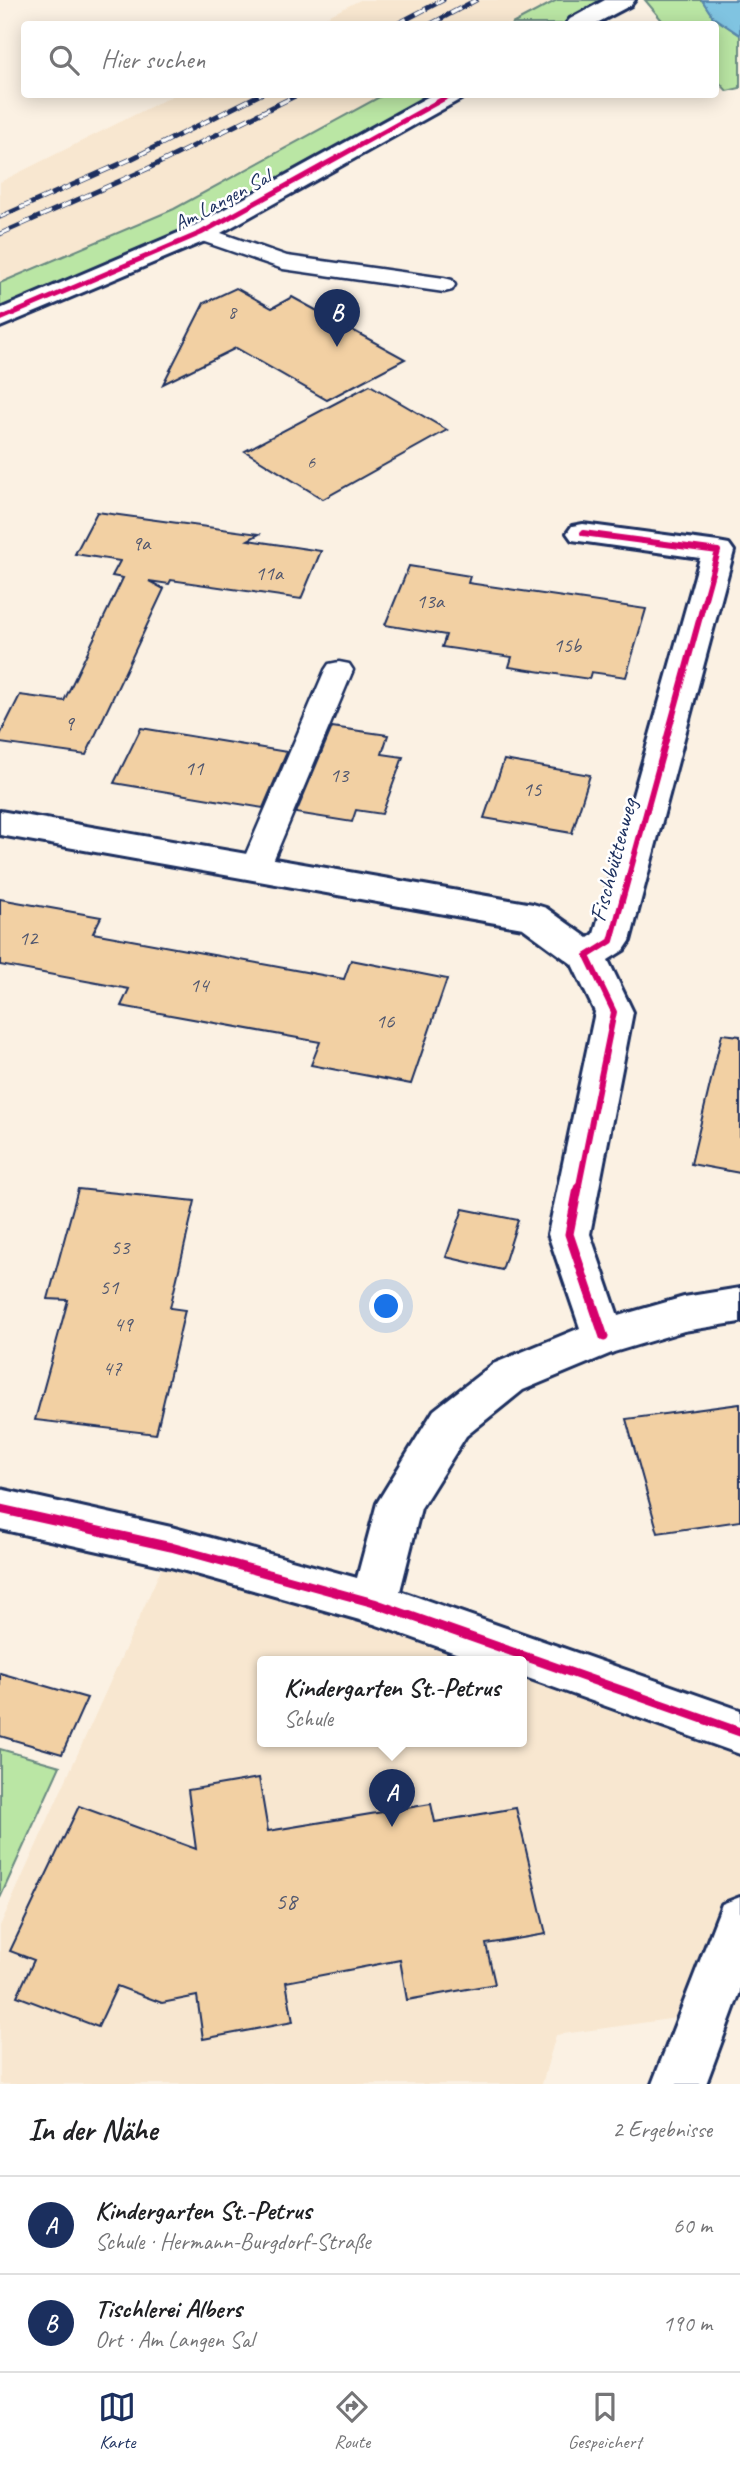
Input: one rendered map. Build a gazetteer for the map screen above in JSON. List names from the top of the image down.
{
  "streets": {
    "street": ["Am Langen Sal", "Fischbüttenweg"]
  },
  "house_numbers": [
    "8",
    "6",
    "9a",
    "11a",
    "13a",
    "15b",
    "9",
    "11",
    "13",
    "15",
    "12",
    "14",
    "16",
    "53",
    "51",
    "49",
    "47",
    "58"
  ],
  "page": {
    "search": "Hier suchen",
    "pins": ["B", "A"],
    "popup": ["Kindergarten St.-Petrus", "Schule"],
    "heading": ["In der Nähe", "2 Ergebnisse"],
    "list": [
      {
        "mark": "A",
        "name": "Kindergarten St.-Petrus",
        "note": "Schule · Hermann-Burgdorf-Straße",
        "value": "60 m"
      },
      {
        "mark": "B",
        "name": "Tischlerei Albers",
        "note": "Ort · Am Langen Sal",
        "value": "190 m"
      }
    ],
    "nav": ["Karte", "Route", "Gespeichert"]
  }
}
